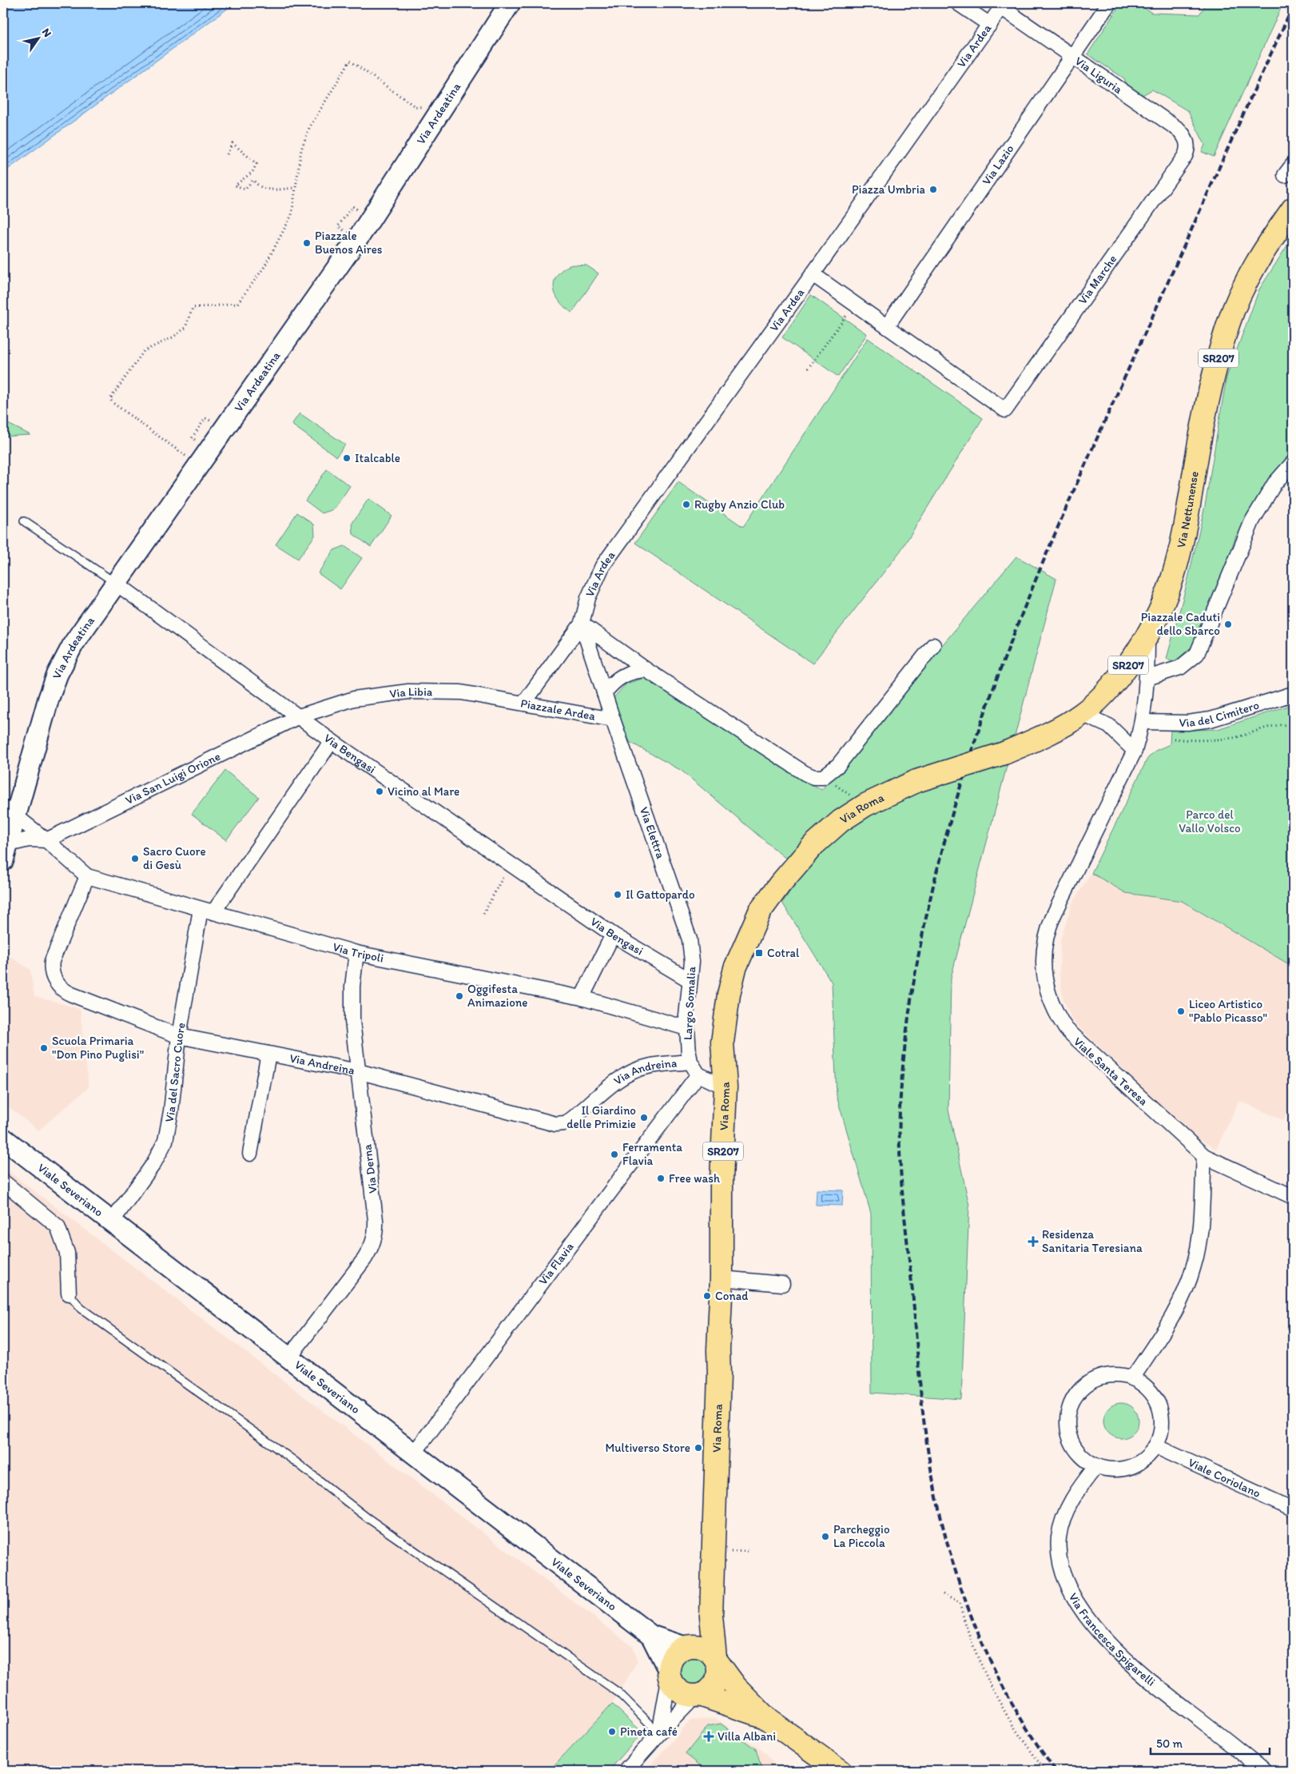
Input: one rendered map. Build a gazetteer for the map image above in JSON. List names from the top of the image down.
{
  "streets": {
    "main road": [
      "Via Ardeatina",
      "SR207",
      "Via Nettunense",
      "Via Roma",
      "Viale Severiano"
    ],
    "street": [
      "Via Ardea",
      "Via Liguria",
      "Via Lazio",
      "Via Marche",
      "Via Libia",
      "Piazzale Ardea",
      "Via del Cimitero",
      "Via Bengasi",
      "Via San Luigi Orione",
      "Via Elettra",
      "Via Tripoli",
      "Largo Somalia",
      "Via Andreina",
      "Viale Santa Teresa",
      "Via del Sacro Cuore",
      "Via Derna",
      "Via Flavia",
      "Viale Coriolano",
      "Via Francesca Spigarelli"
    ]
  },
  "crossings": [
    ["Via Ardea", "Via Liguria"],
    ["Via Ardea", "Piazzale Ardea"],
    ["Via Liguria", "Via Lazio"],
    ["Via Liguria", "Via Marche"],
    ["Via Ardeatina", "Via Bengasi"],
    ["Via Ardeatina", "Via Tripoli"],
    ["Via Lazio", "Via Marche"],
    ["Via Nettunense", "Via Roma"],
    ["Via Nettunense", "Viale Santa Teresa"],
    ["Via Libia", "Piazzale Ardea"],
    ["Via Libia", "Via Bengasi"],
    ["Via Libia", "Via San Luigi Orione"],
    ["Piazzale Ardea", "Via Elettra"],
    ["Via del Cimitero", "Viale Santa Teresa"],
    ["Via Bengasi", "Via San Luigi Orione"],
    ["Via Bengasi", "Largo Somalia"],
    ["Via Bengasi", "Via del Sacro Cuore"],
    ["Via San Luigi Orione", "Via Tripoli"],
    ["Via Roma", "Viale Severiano"],
    ["Via Elettra", "Largo Somalia"],
    ["Via Tripoli", "Largo Somalia"],
    ["Via Tripoli", "Via Andreina"],
    ["Via Tripoli", "Via del Sacro Cuore"],
    ["Via Tripoli", "Via Derna"],
    ["Largo Somalia", "Via Andreina"],
    ["Largo Somalia", "Via Flavia"],
    ["Via Andreina", "Via del Sacro Cuore"],
    ["Via Andreina", "Via Derna"],
    ["Via del Sacro Cuore", "Viale Severiano"],
    ["Via Derna", "Viale Severiano"],
    ["Viale Severiano", "Via Flavia"],
    ["Viale Coriolano", "Via Francesca Spigarelli"]
  ],
  "parks": ["Parco del Vallo Volsco"],
  "places": {
    "other": [
      "Piazza Umbria",
      "Piazzale Buenos Aires",
      "Italcable",
      "Rugby Anzio Club",
      "Piazzale Caduti dello Sbarco",
      "Vicino al Mare",
      "Sacro Cuore di Gesù",
      "Il Gattopardo",
      "Oggifesta Animazione",
      "Liceo Artistico \"Pablo Picasso\"",
      "Scuola Primaria \"Don Pino Puglisi\"",
      "Il Giardino delle Primizie",
      "Ferramenta Flavia",
      "Free wash",
      "Conad",
      "Multiverso Store",
      "Parcheggio La Piccola",
      "Pineta café"
    ],
    "transit": ["Cotral"],
    "health": ["Residenza Sanitaria Teresiana", "Villa Albani"]
  },
  "scale_bar": "50 m",
  "north": "top right"
}
